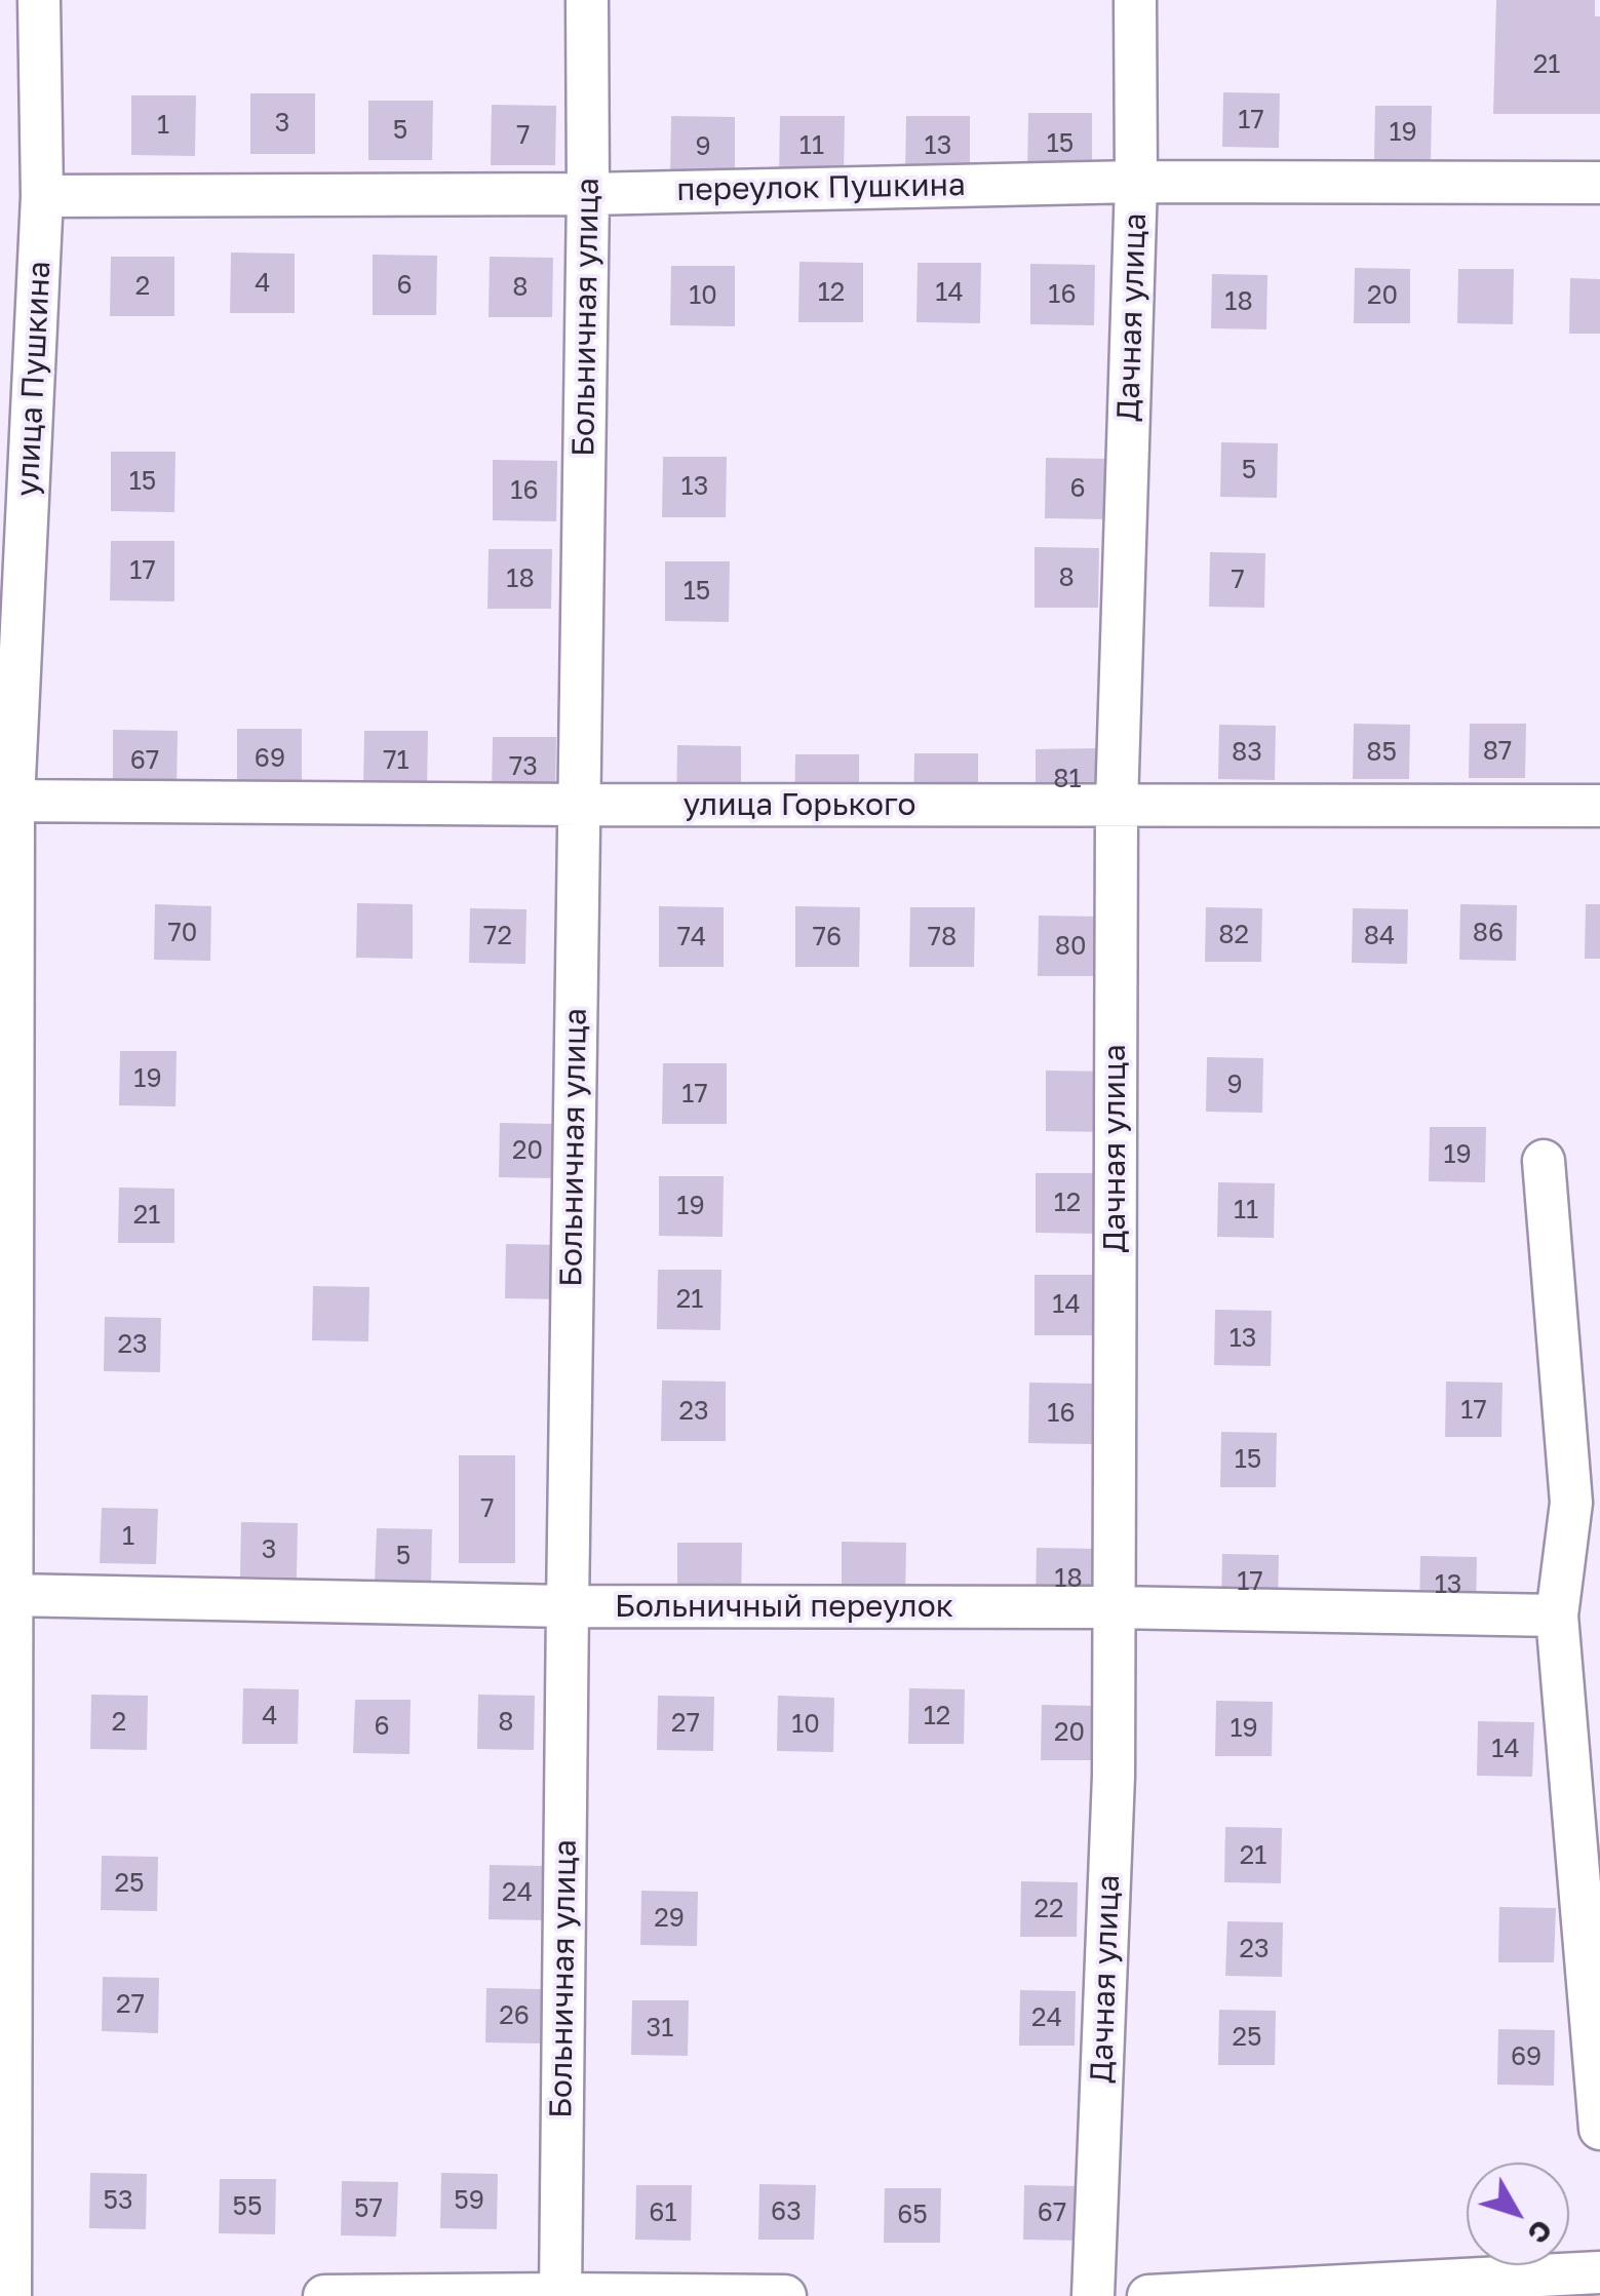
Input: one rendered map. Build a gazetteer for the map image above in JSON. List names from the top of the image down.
{
  "streets": {
    "street": [
      "переулок Пушкина",
      "Больничная улица",
      "Дачная улица",
      "улица Пушкина",
      "улица Горького",
      "Больничный переулок"
    ]
  },
  "crossings": [
    ["переулок Пушкина", "Больничная улица"],
    ["переулок Пушкина", "Дачная улица"],
    ["переулок Пушкина", "улица Пушкина"],
    ["Больничная улица", "улица Горького"],
    ["Больничная улица", "Больничный переулок"],
    ["Дачная улица", "улица Горького"],
    ["Дачная улица", "Больничный переулок"],
    ["улица Пушкина", "улица Горького"],
    ["улица Пушкина", "Больничный переулок"]
  ],
  "house_numbers": [
    "21",
    "17",
    "3",
    "1",
    "5",
    "19",
    "7",
    "15",
    "11",
    "13",
    "9",
    "4",
    "6",
    "2",
    "8",
    "12",
    "14",
    "16",
    "10",
    "20",
    "18",
    "5",
    "15",
    "13",
    "6",
    "16",
    "17",
    "8",
    "18",
    "7",
    "15",
    "87",
    "83",
    "85",
    "69",
    "67",
    "71",
    "73",
    "81",
    "70",
    "86",
    "82",
    "72",
    "84",
    "74",
    "76",
    "78",
    "80",
    "19",
    "9",
    "17",
    "20",
    "19",
    "12",
    "19",
    "11",
    "21",
    "21",
    "14",
    "13",
    "23",
    "17",
    "23",
    "16",
    "15",
    "7",
    "1",
    "3",
    "5",
    "18",
    "17",
    "13",
    "4",
    "12",
    "2",
    "8",
    "27",
    "10",
    "6",
    "19",
    "20",
    "14",
    "21",
    "25",
    "24",
    "22",
    "29",
    "23",
    "27",
    "26",
    "24",
    "31",
    "25",
    "69",
    "53",
    "59",
    "55",
    "57",
    "63",
    "61",
    "67",
    "65"
  ],
  "north": "bottom right"
}
